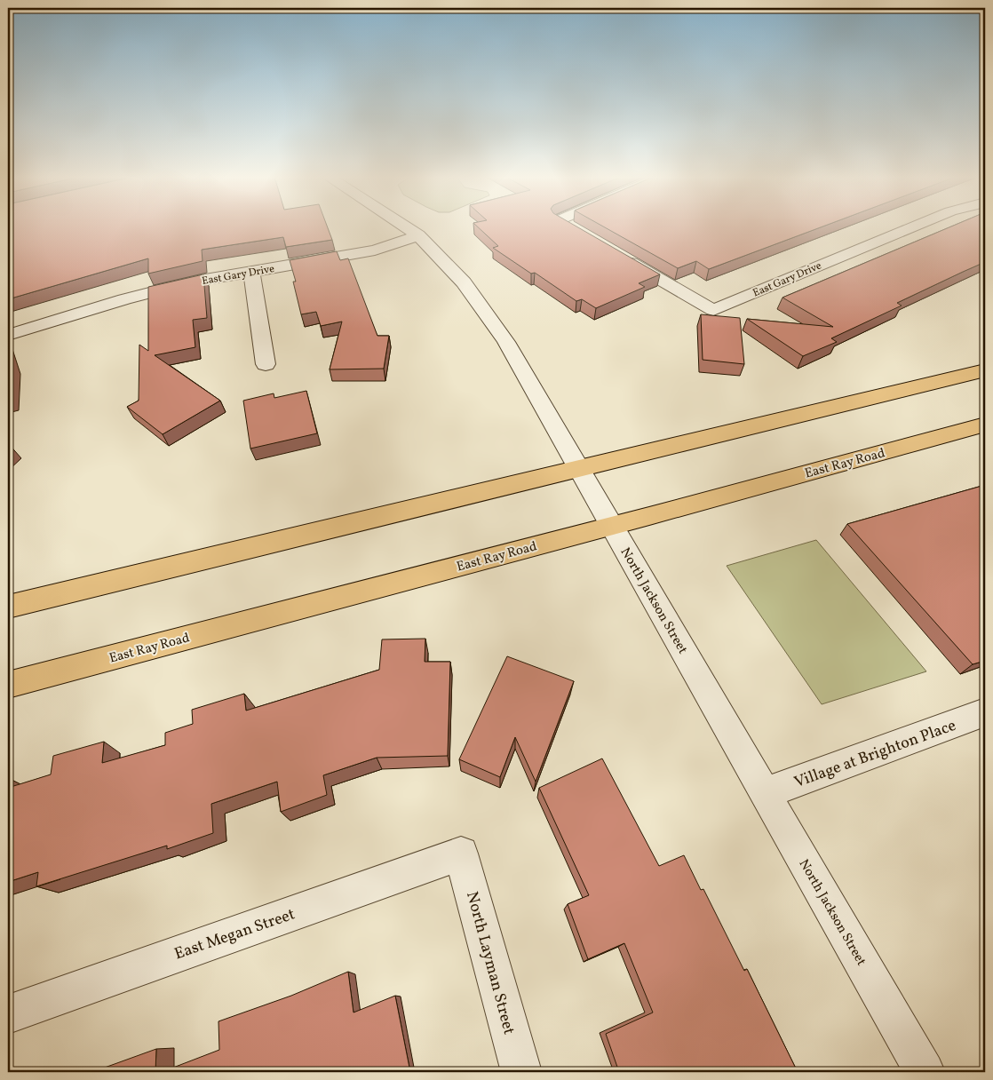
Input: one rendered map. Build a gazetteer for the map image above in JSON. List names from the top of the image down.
{
  "streets": {
    "main road": ["East Ray Road"],
    "street": [
      "East Gary Drive",
      "North Jackson Street",
      "Village at Brighton Place",
      "East Megan Street",
      "North Layman Street"
    ]
  },
  "crossings": [
    ["East Gary Drive", "North Jackson Street"],
    ["East Ray Road", "North Jackson Street"],
    ["North Jackson Street", "Village at Brighton Place"],
    ["East Megan Street", "North Layman Street"]
  ]
}
